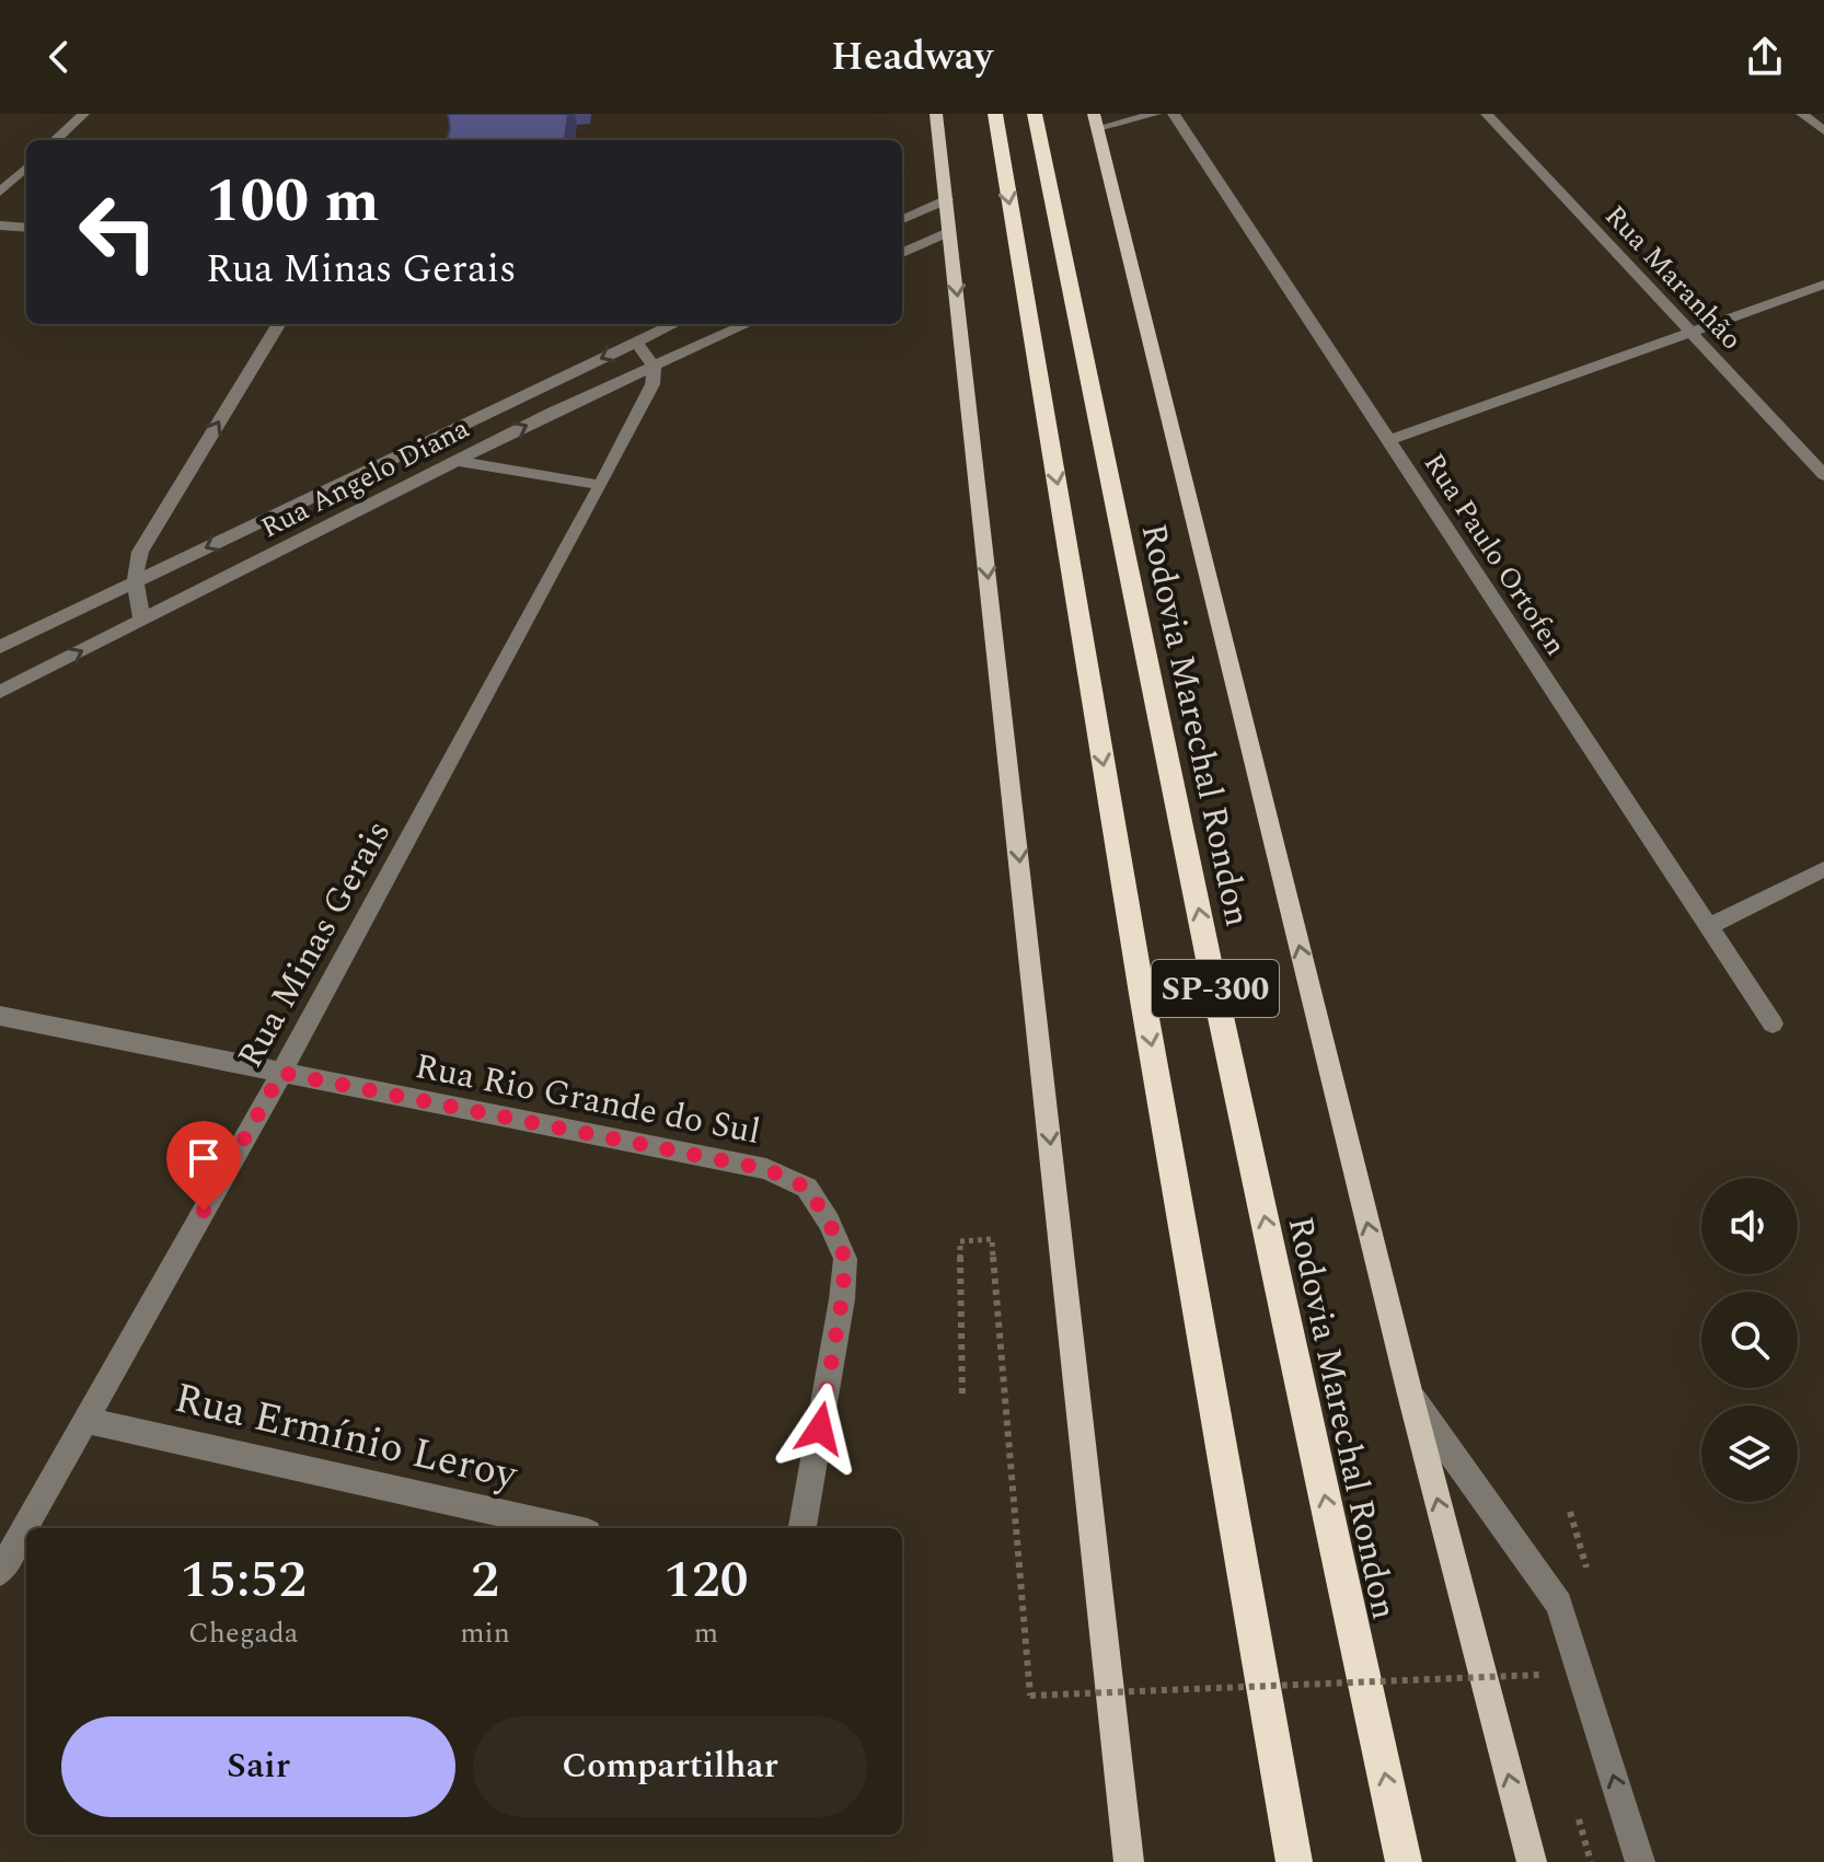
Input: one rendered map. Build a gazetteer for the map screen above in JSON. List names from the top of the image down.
{
  "streets": {
    "highway": ["Rodovia Marechal Rondon", "SP-300"],
    "street": [
      "Rua Maranhão",
      "Rua Angelo Diana",
      "Rua Paulo Ortofen",
      "Rua Minas Gerais",
      "Rua Rio Grande do Sul",
      "Rua Ermínio Leroy"
    ]
  },
  "crossings": [
    ["Rua Angelo Diana", "Rua Minas Gerais"],
    ["Rua Minas Gerais", "Rua Rio Grande do Sul"],
    ["Rua Minas Gerais", "Rua Ermínio Leroy"]
  ],
  "page": {
    "header": "Headway",
    "turn": ["100 m", "Rua Minas Gerais"],
    "eta": [
      "15:52",
      "Chegada",
      "2",
      "min",
      "120",
      "m"
    ],
    "buttons": ["Sair", "Compartilhar"]
  }
}
